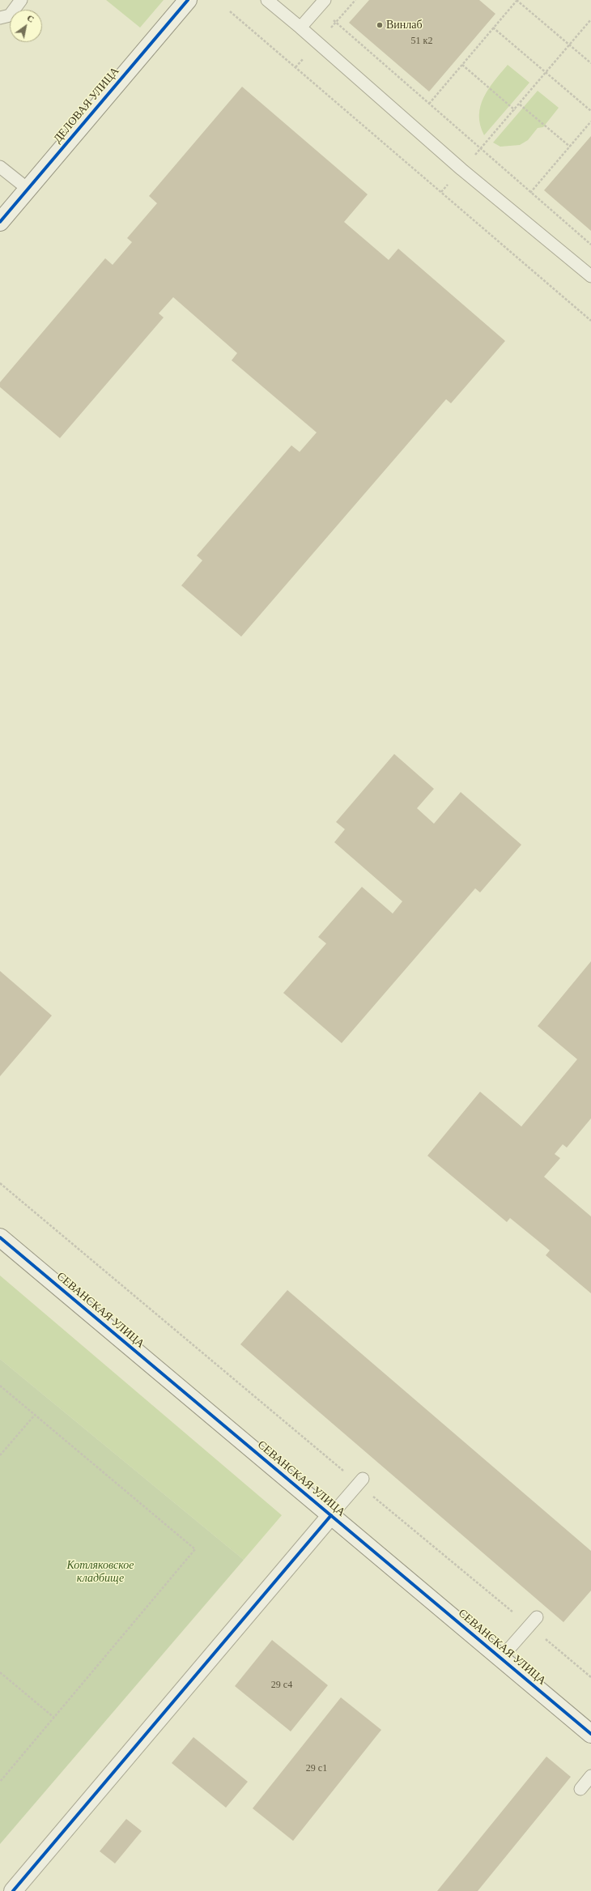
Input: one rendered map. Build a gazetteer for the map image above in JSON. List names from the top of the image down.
{
  "streets": {
    "street": ["ДЕЛОВАЯ УЛИЦА", "СЕВАНСКАЯ УЛИЦА"]
  },
  "parks": ["Котляковское кладбище"],
  "places": ["Винлаб"],
  "house_numbers": ["51 к2", "29 с4", "29 с1"],
  "north": "top right"
}
